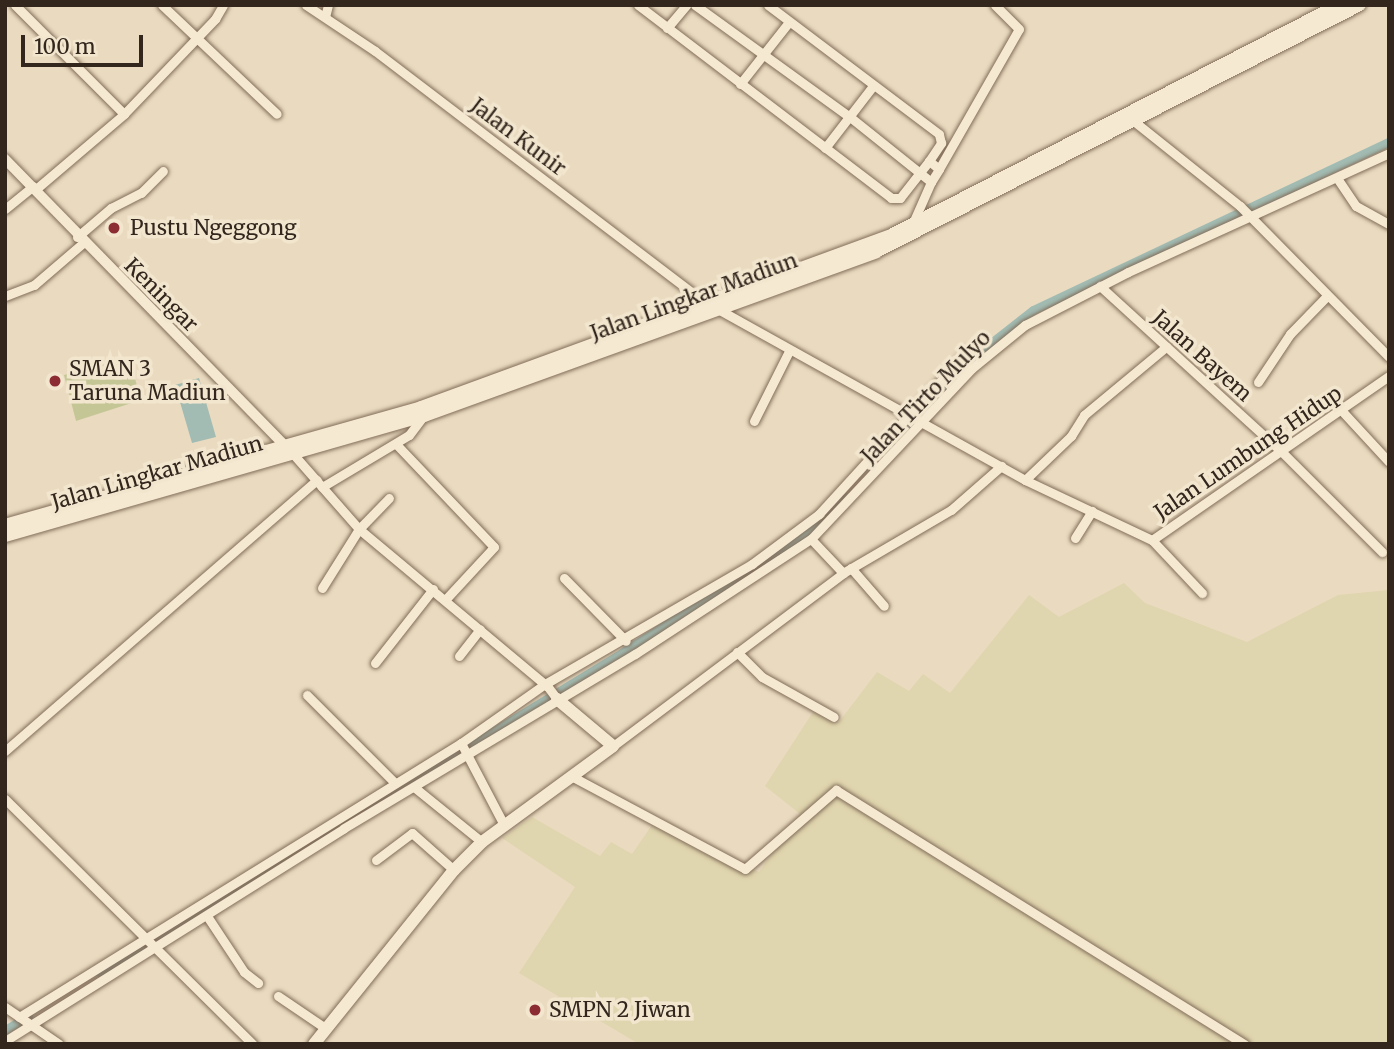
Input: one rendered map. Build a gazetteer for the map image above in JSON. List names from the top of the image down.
{
  "streets": {
    "main road": ["Jalan Lingkar Madiun"],
    "street": [
      "Jalan Kunir",
      "Keningar",
      "Jalan Bayem",
      "Jalan Tirto Mulyo",
      "Jalan Lumbung Hidup"
    ]
  },
  "crossings": [
    ["Jalan Kunir", "Jalan Lingkar Madiun"],
    ["Jalan Kunir", "Jalan Lumbung Hidup"],
    ["Keningar", "Jalan Lingkar Madiun"],
    ["Jalan Lingkar Madiun", "Jalan Lumbung Hidup"],
    ["Jalan Bayem", "Jalan Tirto Mulyo"],
    ["Jalan Bayem", "Jalan Lumbung Hidup"],
    ["Jalan Tirto Mulyo", "Jalan Lumbung Hidup"]
  ],
  "places": ["Pustu Ngeggong", "SMAN 3 Taruna Madiun", "SMPN 2 Jiwan"],
  "scale_bar": "100 m"
}
